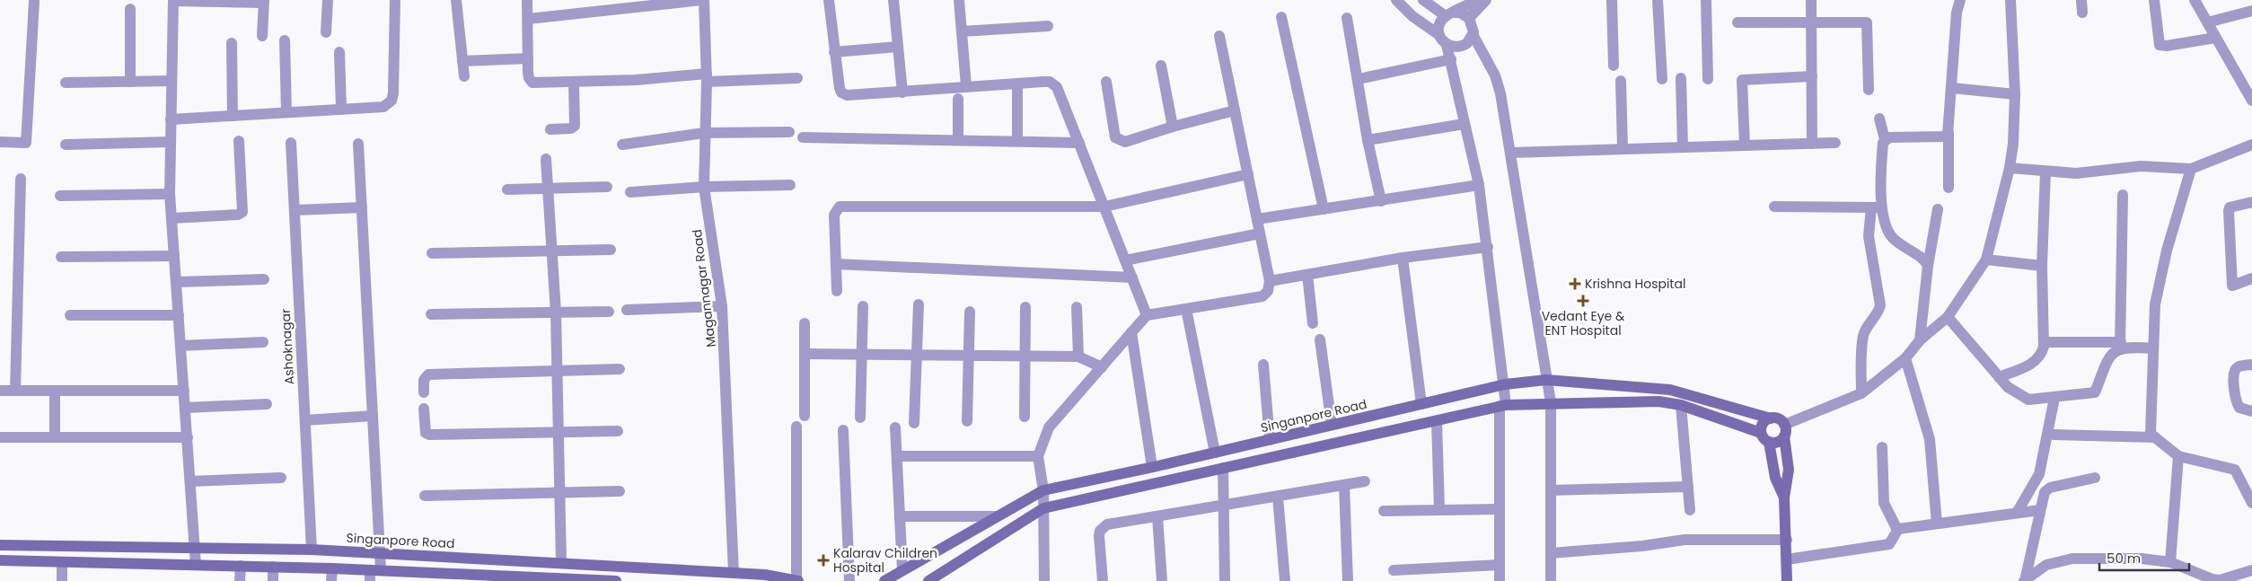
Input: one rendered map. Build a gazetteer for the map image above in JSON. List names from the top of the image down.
{
  "streets": {
    "main road": ["Singanpore Road"],
    "street": ["Magannagar Road", "Ashoknagar"]
  },
  "crossings": [
    ["Magannagar Road", "Singanpore Road"],
    ["Ashoknagar", "Singanpore Road"]
  ],
  "places": {
    "health": ["Krishna Hospital", "Vedant Eye & ENT Hospital", "Kalarav Children Hospital"]
  },
  "scale_bar": "50 m"
}
